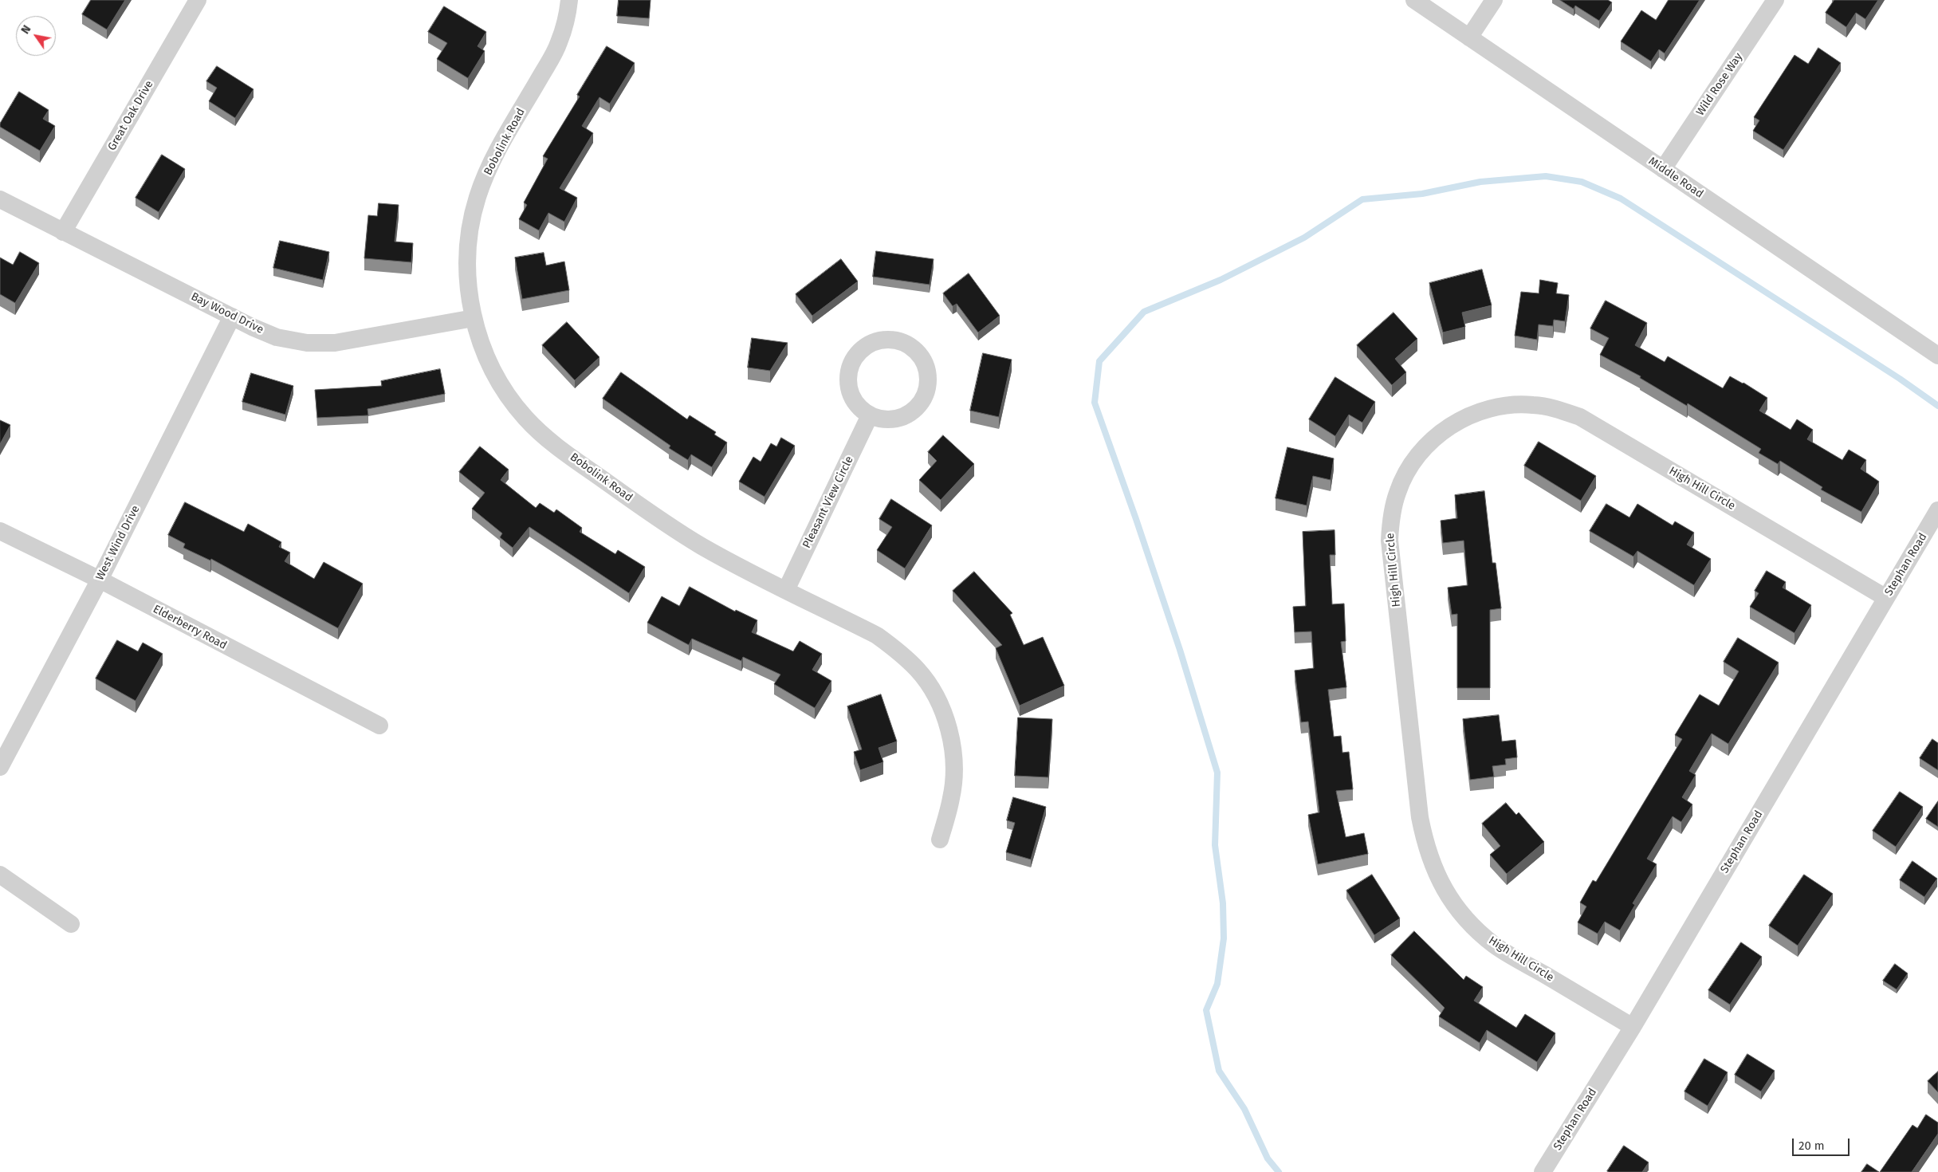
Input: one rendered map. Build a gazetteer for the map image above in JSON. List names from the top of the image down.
{
  "streets": {
    "street": [
      "Wild Rose Way",
      "Great Oak Drive",
      "Bobolink Road",
      "Middle Road",
      "Bay Wood Drive",
      "High Hill Circle",
      "Pleasant View Circle",
      "West Wind Drive",
      "Stephan Road",
      "Elderberry Road"
    ]
  },
  "crossings": [
    ["Wild Rose Way", "Middle Road"],
    ["Great Oak Drive", "Bay Wood Drive"],
    ["Bobolink Road", "Bay Wood Drive"],
    ["Bobolink Road", "Pleasant View Circle"],
    ["Bay Wood Drive", "West Wind Drive"],
    ["High Hill Circle", "Stephan Road"],
    ["West Wind Drive", "Elderberry Road"]
  ],
  "scale_bar": "20 m",
  "north": "top left"
}
